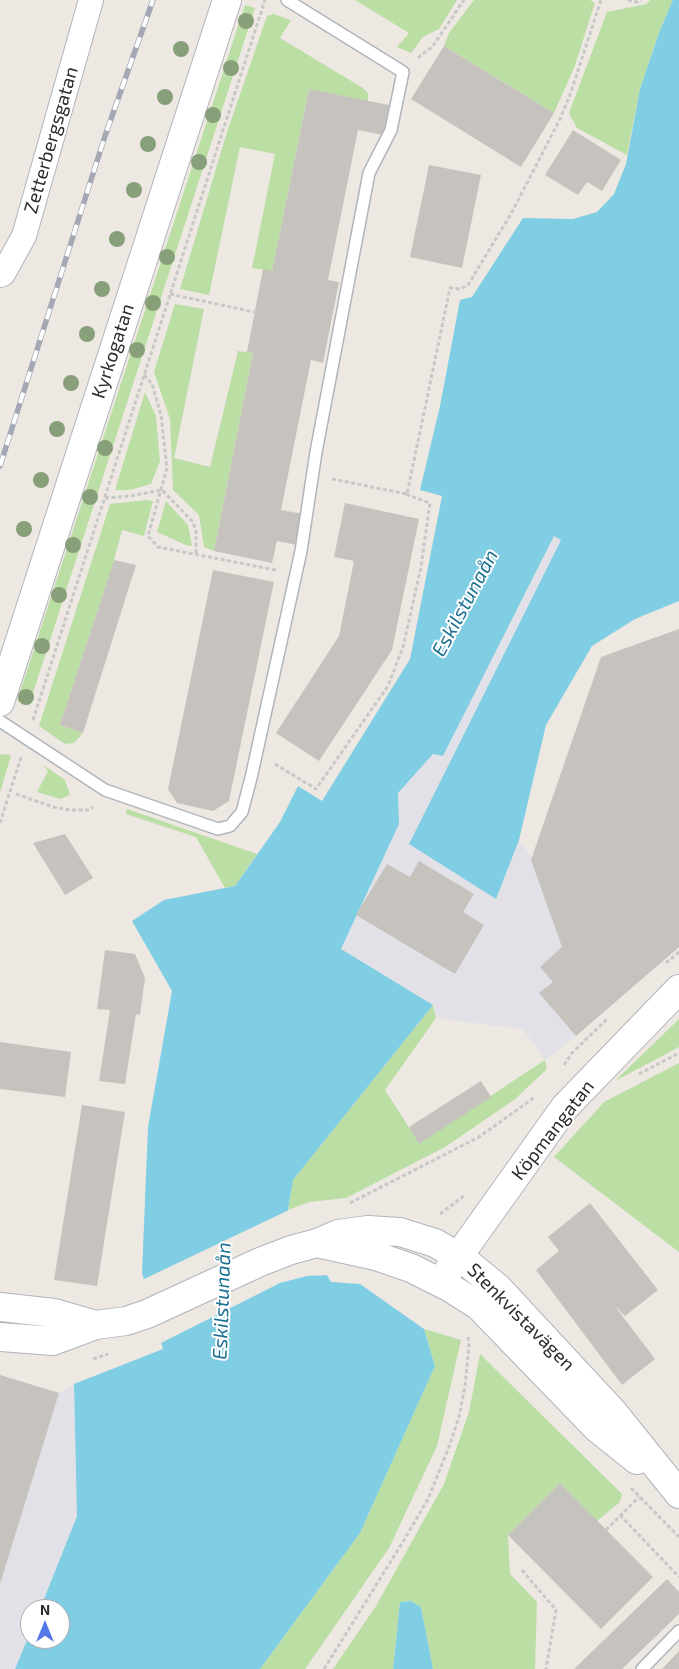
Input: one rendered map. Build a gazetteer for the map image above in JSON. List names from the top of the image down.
{
  "streets": {
    "main road": ["Kyrkogatan", "Köpmangatan", "Stenkvistavägen"],
    "street": ["Zetterbergsgatan"]
  },
  "crossings": [
    ["Köpmangatan", "Stenkvistavägen"]
  ],
  "water": ["Eskilstunaån"],
  "north": "top"
}
